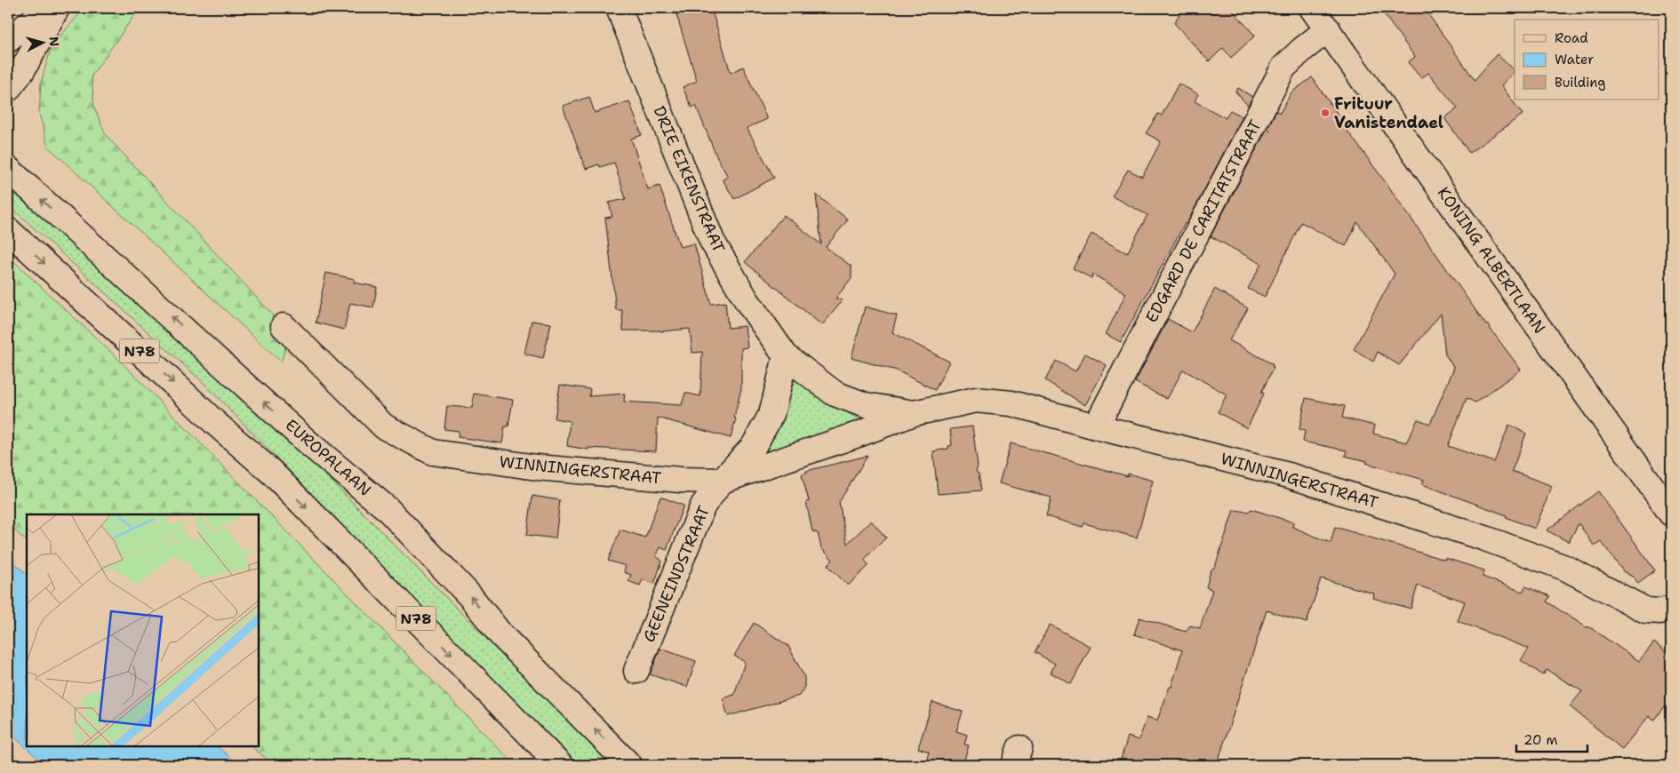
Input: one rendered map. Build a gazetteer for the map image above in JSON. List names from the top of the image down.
{
  "streets": {
    "street": [
      "DRIE EIKENSTRAAT",
      "EDGARD DE CARITATSTRAAT",
      "KONING ALBERTLAAN",
      "N78",
      "EUROPALAAN",
      "WINNINGERSTRAAT",
      "GEENEINDSTRAAT"
    ]
  },
  "crossings": [
    ["DRIE EIKENSTRAAT", "WINNINGERSTRAAT"],
    ["EDGARD DE CARITATSTRAAT", "KONING ALBERTLAAN"],
    ["EDGARD DE CARITATSTRAAT", "WINNINGERSTRAAT"],
    ["WINNINGERSTRAAT", "GEENEINDSTRAAT"]
  ],
  "places": ["Frituur Vanistendael"],
  "legend": ["Road", "Water", "Building"],
  "scale_bar": "20 m",
  "north": "right"
}
